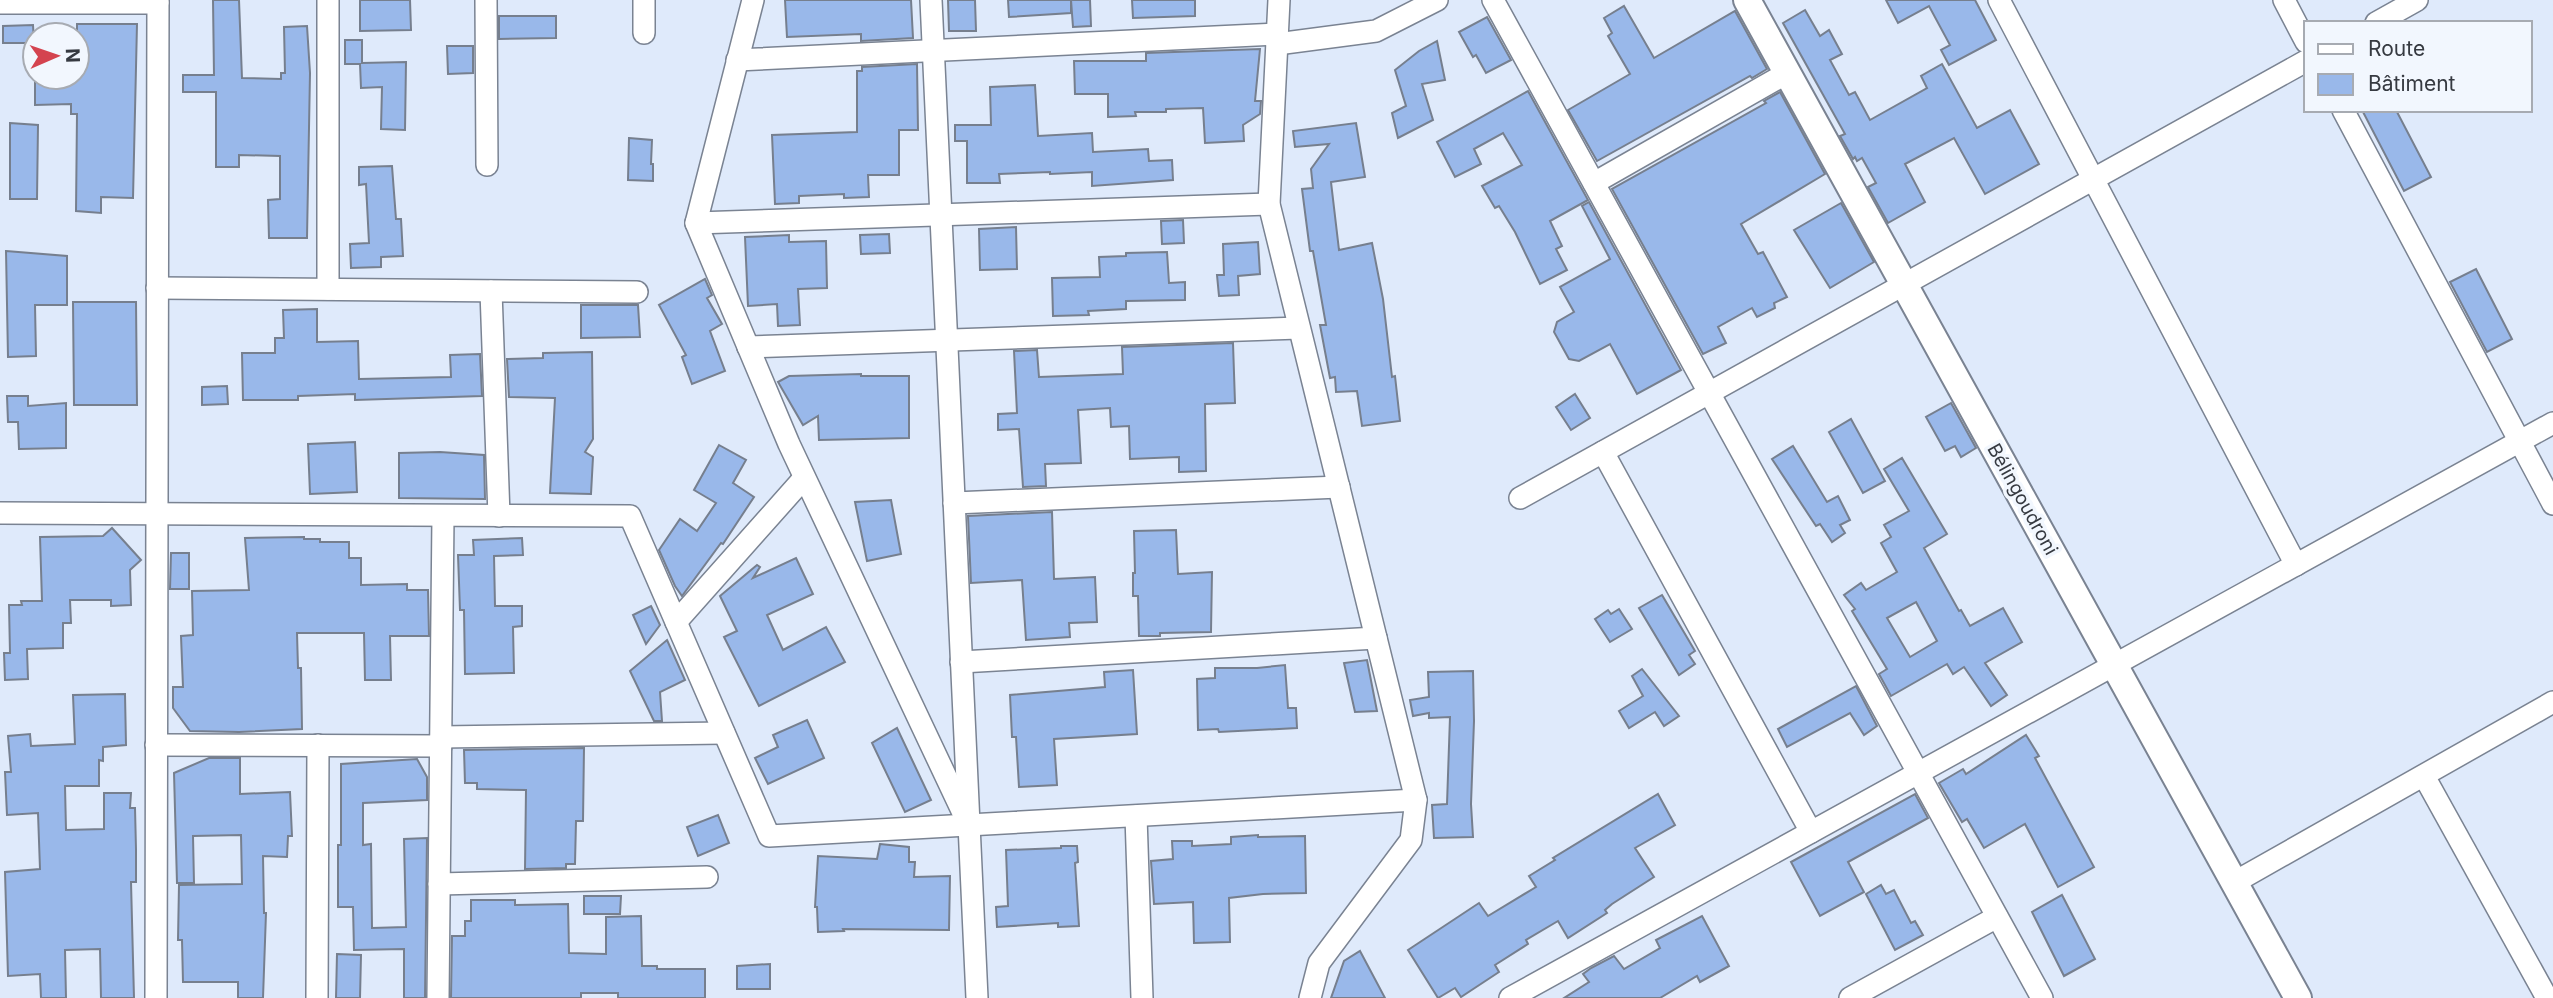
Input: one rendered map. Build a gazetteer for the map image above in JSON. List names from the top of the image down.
{
  "streets": {
    "street": ["Bélingoudroni"]
  },
  "legend": ["Route", "Bâtiment"],
  "north": "right"
}
